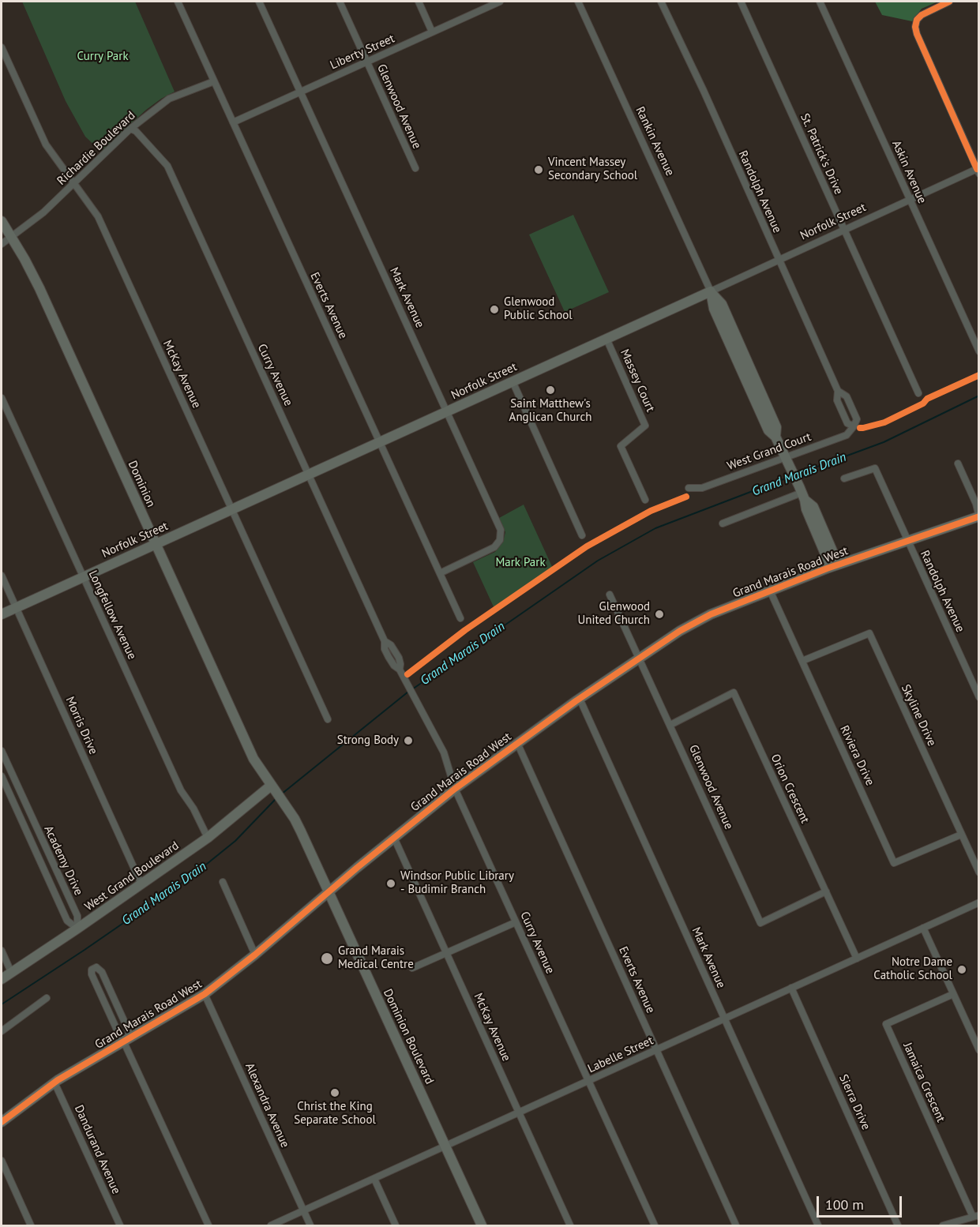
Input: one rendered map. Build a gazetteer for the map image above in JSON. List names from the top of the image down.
{
  "streets": {
    "street": [
      "Liberty Street",
      "Glenwood Avenue",
      "Rankin Avenue",
      "Richardie Boulevard",
      "St. Patrick's Drive",
      "Askin Avenue",
      "Randolph Avenue",
      "Norfolk Street",
      "Mark Avenue",
      "Everts Avenue",
      "McKay Avenue",
      "Curry Avenue",
      "Massey Court",
      "West Grand Court",
      "Dominion",
      "Grand Marais Road West",
      "Longfellow Avenue",
      "Skyline Drive",
      "Morris Drive",
      "Riviera Drive",
      "Orion Crescent",
      "Academy Drive",
      "West Grand Boulevard",
      "Dominion Boulevard",
      "Labelle Street",
      "Jamaica Crescent",
      "Sierra Drive",
      "Alexandra Avenue",
      "Dandurand Avenue"
    ]
  },
  "crossings": [
    ["Liberty Street", "Glenwood Avenue"],
    ["Liberty Street", "Mark Avenue"],
    ["Liberty Street", "Everts Avenue"],
    ["Glenwood Avenue", "Grand Marais Road West"],
    ["Glenwood Avenue", "Orion Crescent"],
    ["Rankin Avenue", "Norfolk Street"],
    ["Rankin Avenue", "West Grand Court"],
    ["Rankin Avenue", "Grand Marais Road West"],
    ["Richardie Boulevard", "Everts Avenue"],
    ["Richardie Boulevard", "McKay Avenue"],
    ["Richardie Boulevard", "Curry Avenue"],
    ["Richardie Boulevard", "Dominion"],
    ["St. Patrick's Drive", "Norfolk Street"],
    ["Askin Avenue", "Norfolk Street"],
    ["Randolph Avenue", "Norfolk Street"],
    ["Randolph Avenue", "West Grand Court"],
    ["Randolph Avenue", "Grand Marais Road West"],
    ["Norfolk Street", "Mark Avenue"],
    ["Norfolk Street", "Everts Avenue"],
    ["Norfolk Street", "McKay Avenue"],
    ["Norfolk Street", "Curry Avenue"],
    ["Norfolk Street", "Massey Court"],
    ["Norfolk Street", "Dominion"],
    ["Norfolk Street", "Longfellow Avenue"],
    ["Norfolk Street", "Morris Drive"],
    ["Mark Avenue", "Everts Avenue"],
    ["Mark Avenue", "Grand Marais Road West"],
    ["Mark Avenue", "Labelle Street"],
    ["Everts Avenue", "Grand Marais Road West"],
    ["Everts Avenue", "Labelle Street"],
    ["McKay Avenue", "Grand Marais Road West"],
    ["McKay Avenue", "Labelle Street"],
    ["Curry Avenue", "Grand Marais Road West"],
    ["Curry Avenue", "Labelle Street"],
    ["Dominion", "West Grand Boulevard"],
    ["Dominion", "Dominion Boulevard"],
    ["Grand Marais Road West", "Riviera Drive"],
    ["Grand Marais Road West", "Dominion Boulevard"],
    ["Grand Marais Road West", "Alexandra Avenue"],
    ["Grand Marais Road West", "Dandurand Avenue"],
    ["Longfellow Avenue", "West Grand Boulevard"],
    ["Skyline Drive", "Riviera Drive"],
    ["Morris Drive", "West Grand Boulevard"],
    ["Orion Crescent", "Labelle Street"],
    ["Academy Drive", "West Grand Boulevard"],
    ["Dominion Boulevard", "Labelle Street"],
    ["Labelle Street", "Sierra Drive"],
    ["Labelle Street", "Alexandra Avenue"]
  ],
  "water": ["Grand Marais Drain"],
  "parks": ["Curry Park", "Mark Park"],
  "places": [
    "Vincent Massey Secondary School",
    "Glenwood Public School",
    "Saint Matthew's Anglican Church",
    "Glenwood United Church",
    "Strong Body",
    "Windsor Public Library - Budimir Branch",
    "Grand Marais Medical Centre",
    "Notre Dame Catholic School",
    "Christ the King Separate School"
  ],
  "scale_bar": "100 m"
}
